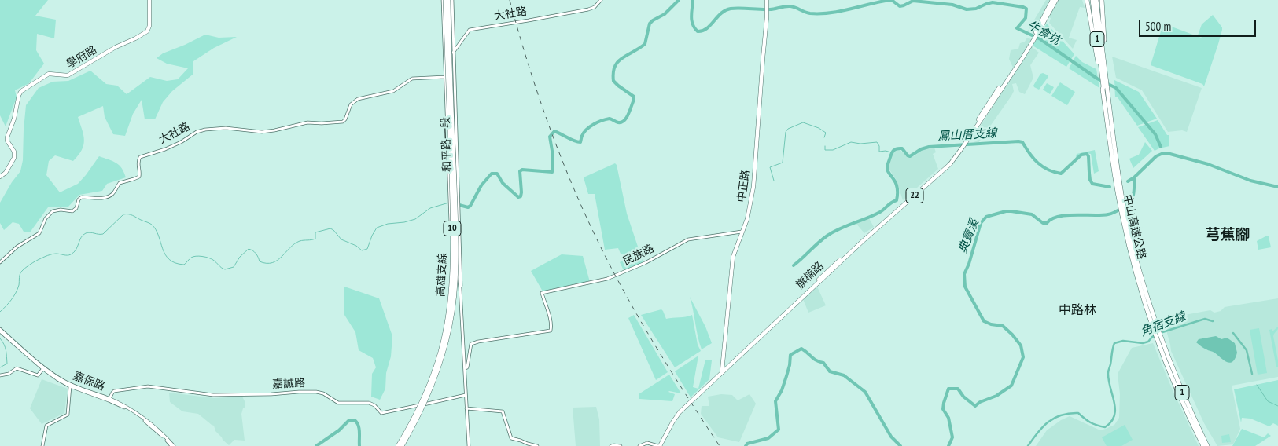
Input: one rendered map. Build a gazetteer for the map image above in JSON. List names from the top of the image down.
{
  "streets": {
    "highway": [
      "1",
      "中山高速公路",
      "10",
      "高雄支線"
    ],
    "main road": [
      "學府路",
      "中正路",
      "22",
      "旗楠路"
    ],
    "street": [
      "大社路",
      "和平路一段",
      "民族路",
      "嘉保路",
      "嘉誠路"
    ]
  },
  "crossings": [
    ["大社路", "和平路一段"],
    ["和平路一段", "民族路"],
    ["和平路一段", "高雄支線"],
    ["和平路一段", "嘉誠路"],
    ["中正路", "民族路"],
    ["中正路", "旗楠路"],
    ["22", "旗楠路"],
    ["嘉保路", "嘉誠路"]
  ],
  "districts": ["芎蕉腳", "中路林"],
  "water": [
    "牛食坑",
    "鳳山厝支線",
    "典寶溪",
    "角宿支線"
  ],
  "scale_bar": "500 m"
}
